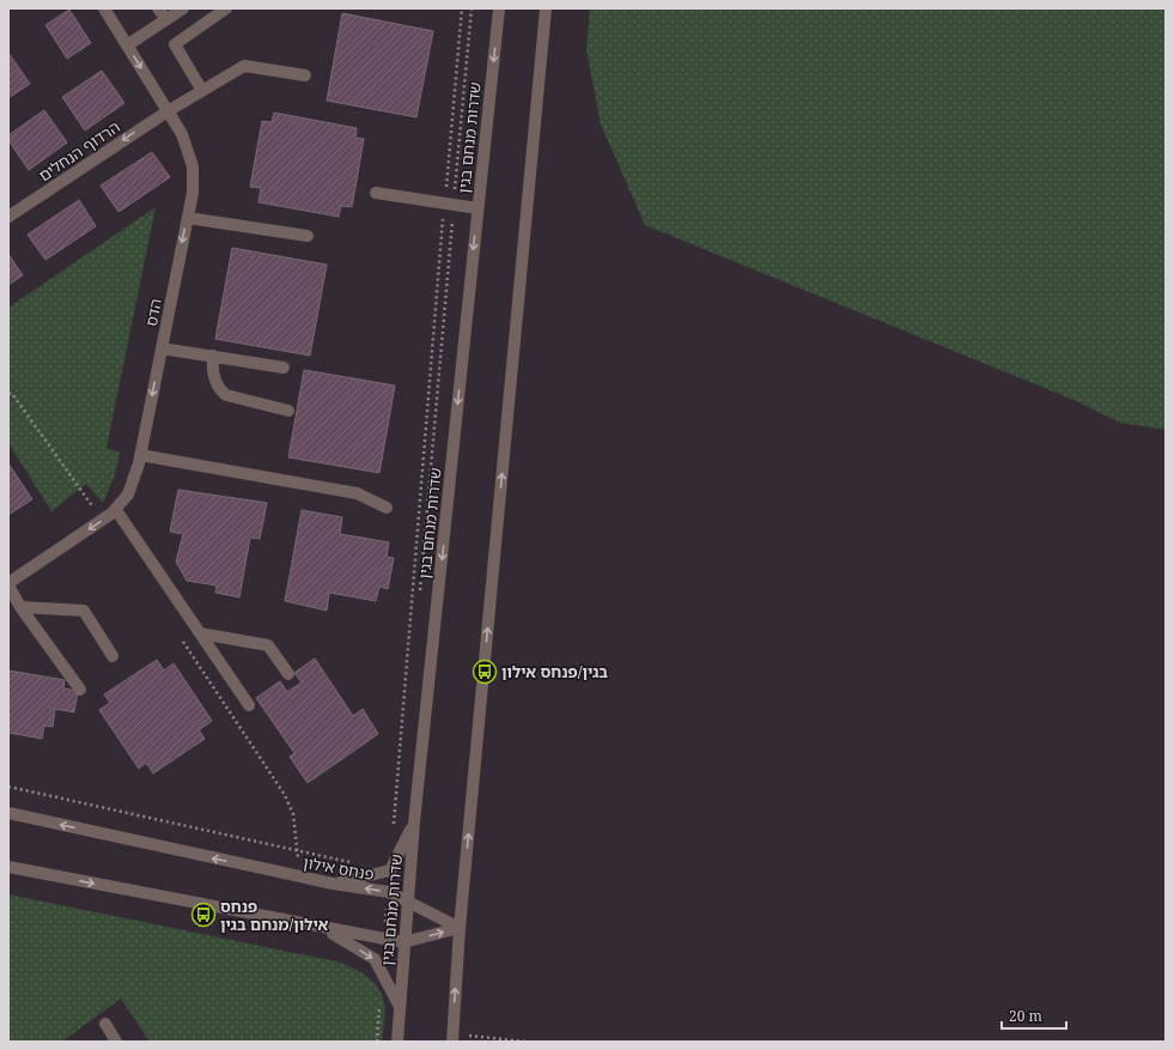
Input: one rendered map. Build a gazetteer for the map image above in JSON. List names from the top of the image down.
{
  "streets": {
    "street": [
      "שדרות מנחם בגין",
      "הרדוף הנחלים",
      "הדס",
      "פנחס אילון"
    ]
  },
  "crossings": [
    ["שדרות מנחם בגין", "פנחס אילון"],
    ["הרדוף הנחלים", "הדס"]
  ],
  "one_way": ["הרדוף הנחלים", "הדס"],
  "places": {
    "bus stop": ["בגין/פנחס אילון", "פנחס אילון/מנחם בגין"]
  },
  "scale_bar": "20 m"
}
